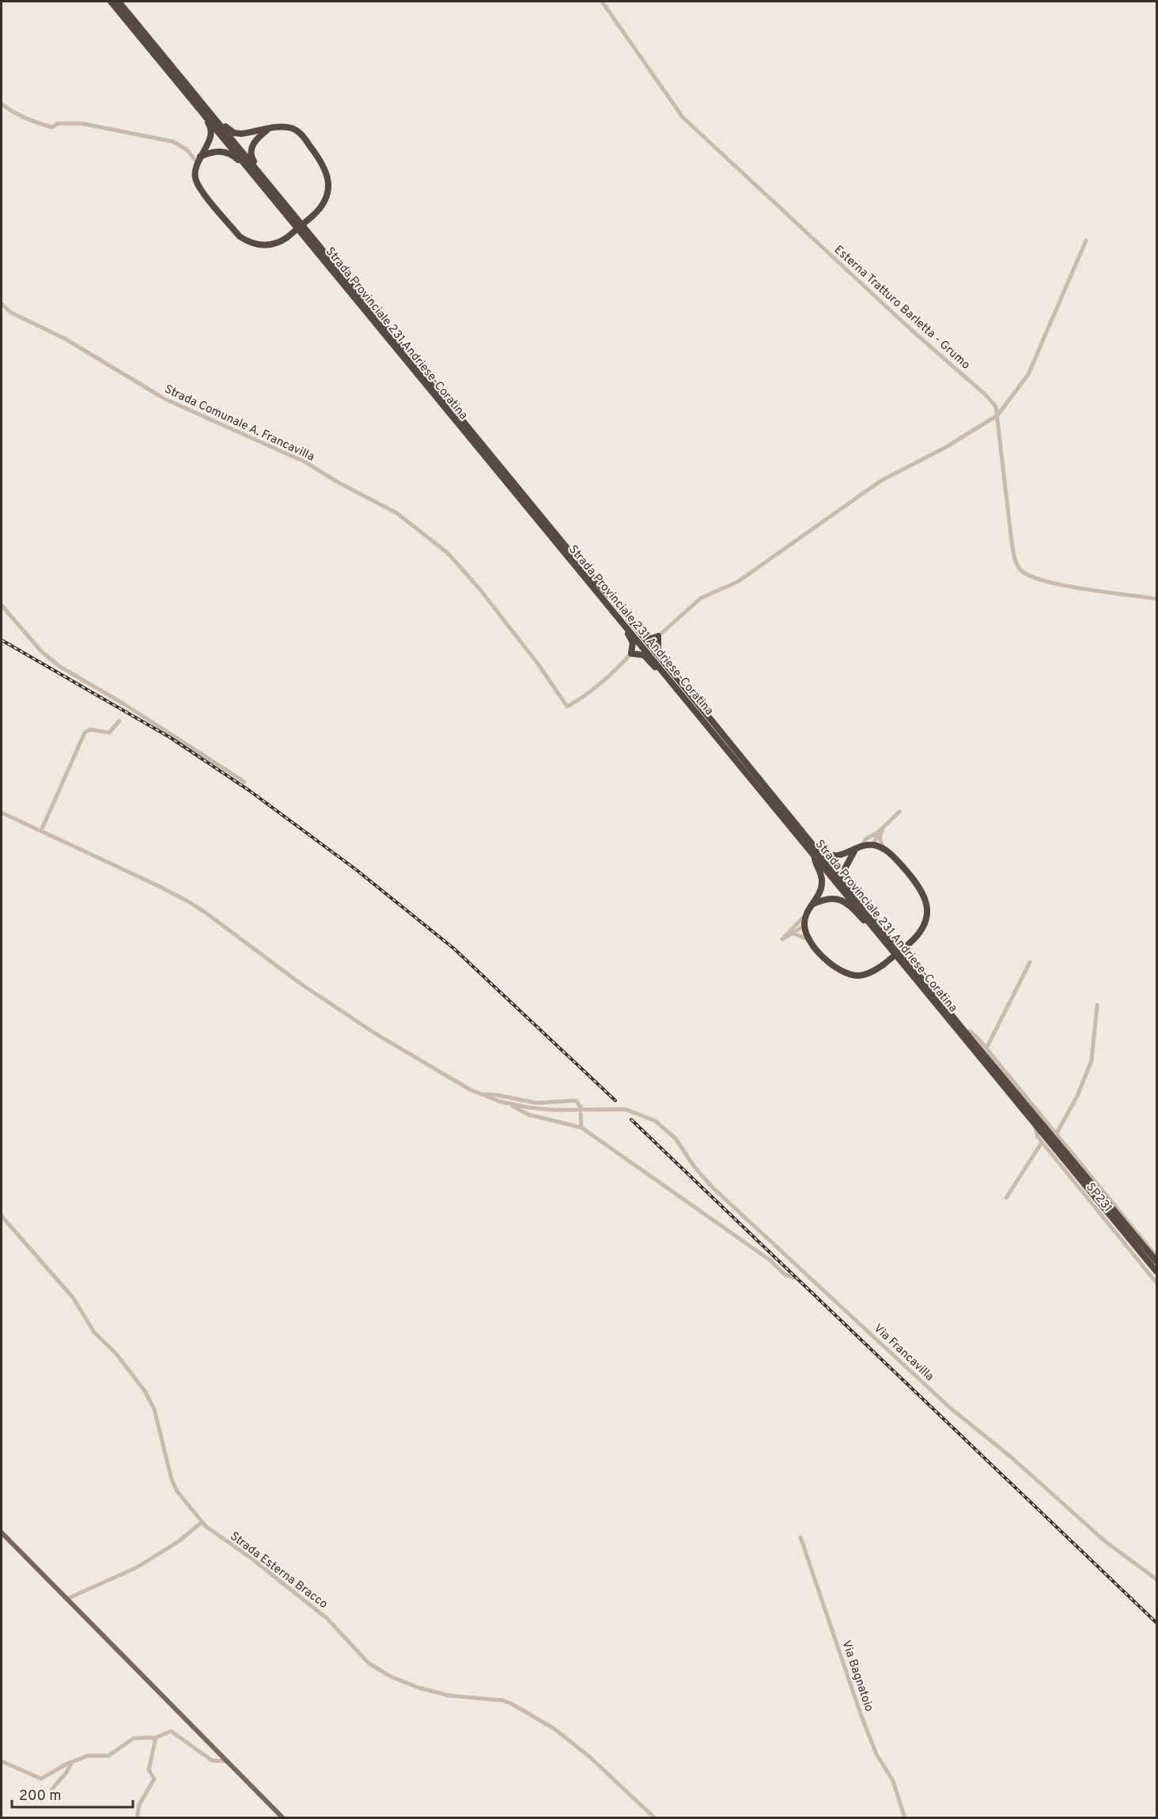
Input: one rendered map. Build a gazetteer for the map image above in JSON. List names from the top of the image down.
{
  "streets": {
    "highway": ["Strada Provinciale 231 Andriese-Coratina", "SP231"],
    "street": [
      "Esterna Tratturo Barletta - Grumo",
      "Strada Comunale A. Francavilla",
      "Via Francavilla",
      "Strada Esterna Bracco",
      "Via Bagnatoio"
    ]
  },
  "crossings": [
    ["Strada Provinciale 231 Andriese-Coratina", "SP231"]
  ],
  "scale_bar": "200 m"
}
